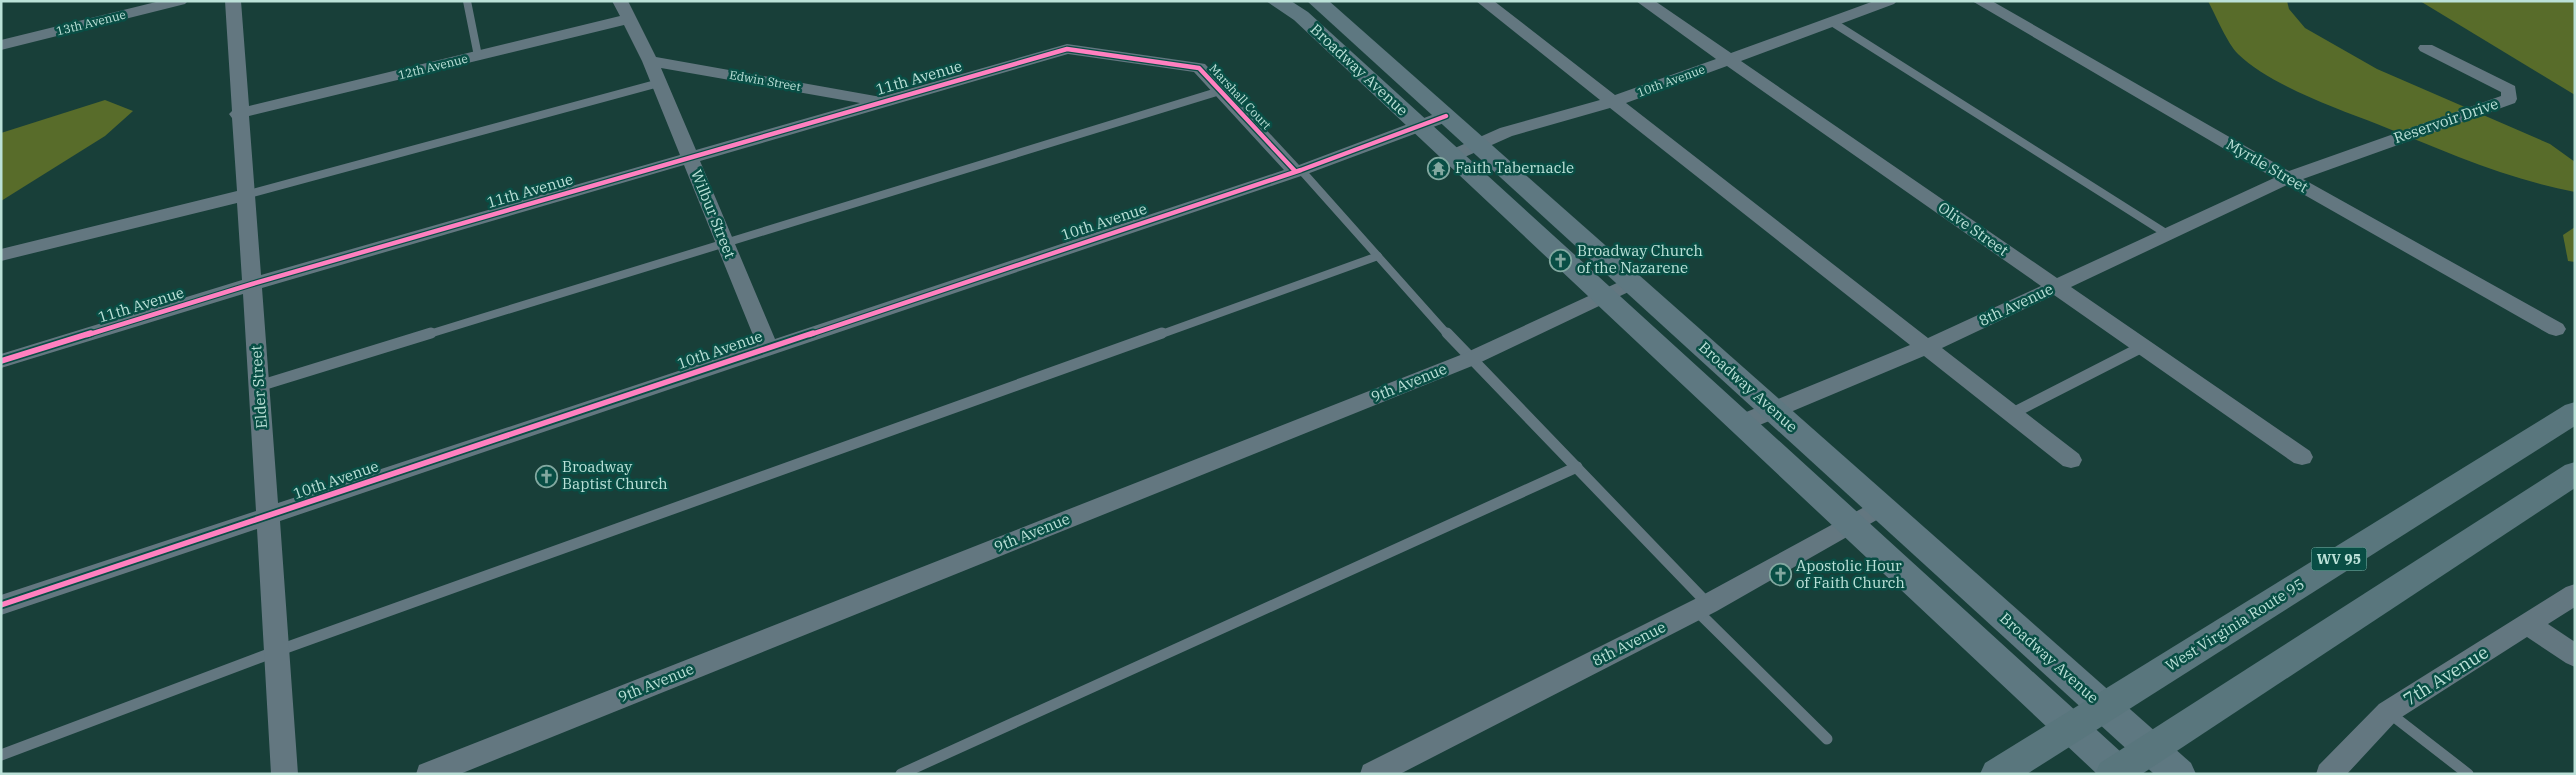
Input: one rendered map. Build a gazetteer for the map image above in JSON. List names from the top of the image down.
{
  "streets": {
    "main road": ["Broadway Avenue", "WV 95", "West Virginia Route 95"],
    "street": [
      "13th Avenue",
      "12th Avenue",
      "11th Avenue",
      "Edwin Street",
      "10th Avenue",
      "Marshall Court",
      "Reservoir Drive",
      "Myrtle Street",
      "Wilbur Street",
      "Olive Street",
      "8th Avenue",
      "9th Avenue",
      "Elder Street",
      "7th Avenue"
    ]
  },
  "crossings": [
    ["12th Avenue", "Wilbur Street"],
    ["12th Avenue", "Elder Street"],
    ["Broadway Avenue", "10th Avenue"],
    ["Broadway Avenue", "8th Avenue"],
    ["Broadway Avenue", "9th Avenue"],
    ["Broadway Avenue", "West Virginia Route 95"],
    ["11th Avenue", "Edwin Street"],
    ["11th Avenue", "Marshall Court"],
    ["11th Avenue", "Wilbur Street"],
    ["11th Avenue", "Elder Street"],
    ["Edwin Street", "Wilbur Street"],
    ["10th Avenue", "Marshall Court"],
    ["10th Avenue", "Wilbur Street"],
    ["10th Avenue", "Olive Street"],
    ["10th Avenue", "Elder Street"],
    ["Reservoir Drive", "Myrtle Street"],
    ["Reservoir Drive", "8th Avenue"],
    ["Myrtle Street", "8th Avenue"],
    ["Olive Street", "8th Avenue"]
  ],
  "places": {
    "temple": ["Faith Tabernacle"],
    "church": ["Broadway Church of the Nazarene", "Broadway Baptist Church", "Apostolic Hour of Faith Church"]
  }
}
